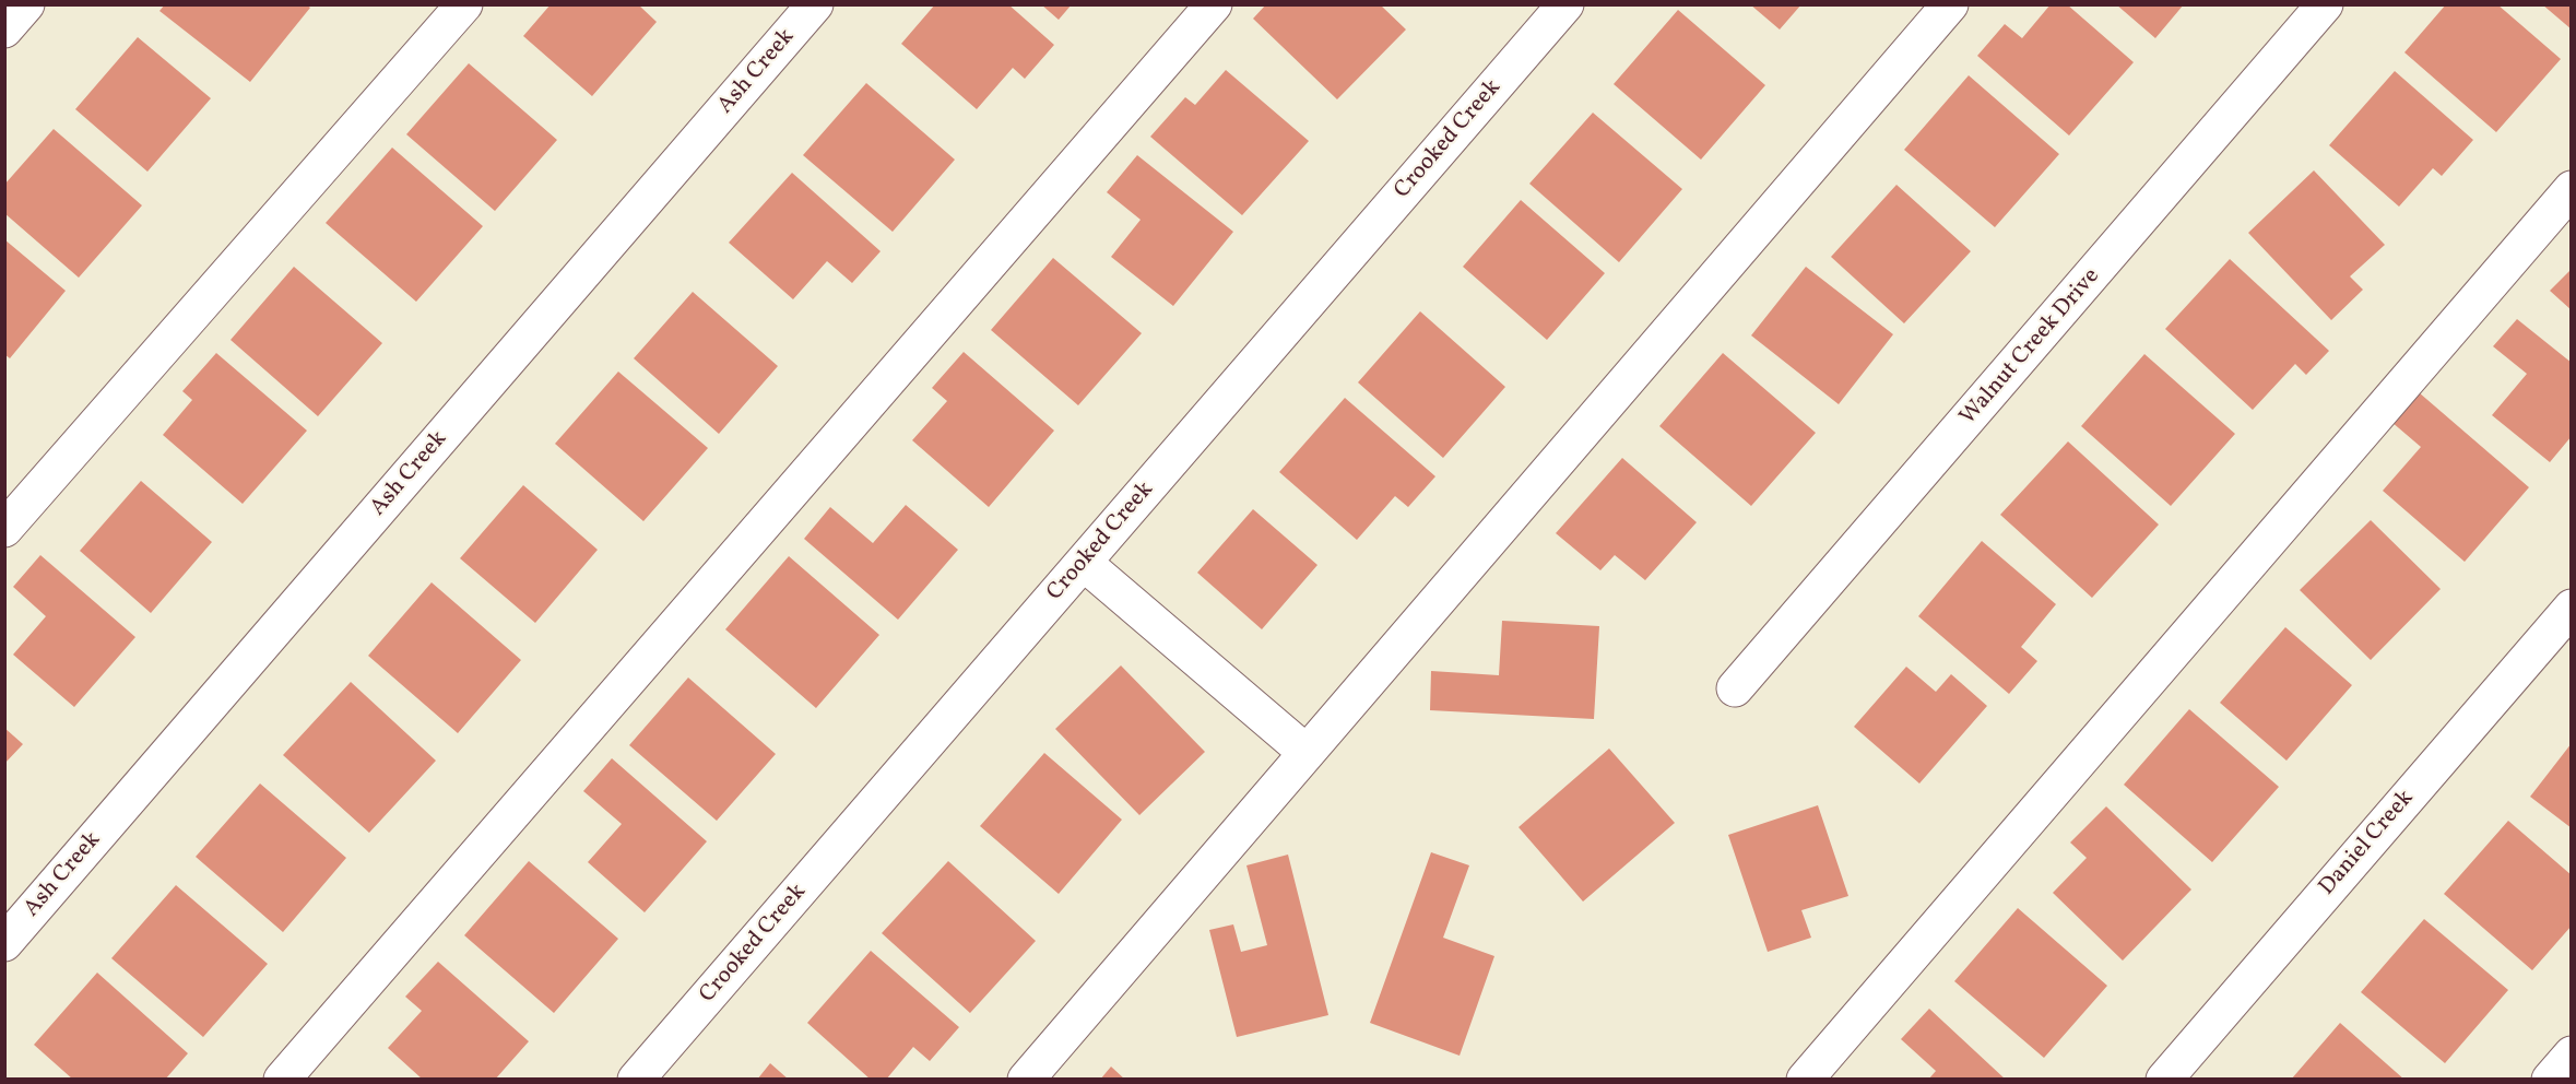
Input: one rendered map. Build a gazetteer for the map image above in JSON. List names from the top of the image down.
{
  "streets": {
    "street": [
      "Ash Creek",
      "Crooked Creek",
      "Walnut Creek Drive",
      "Daniel Creek"
    ]
  }
}
